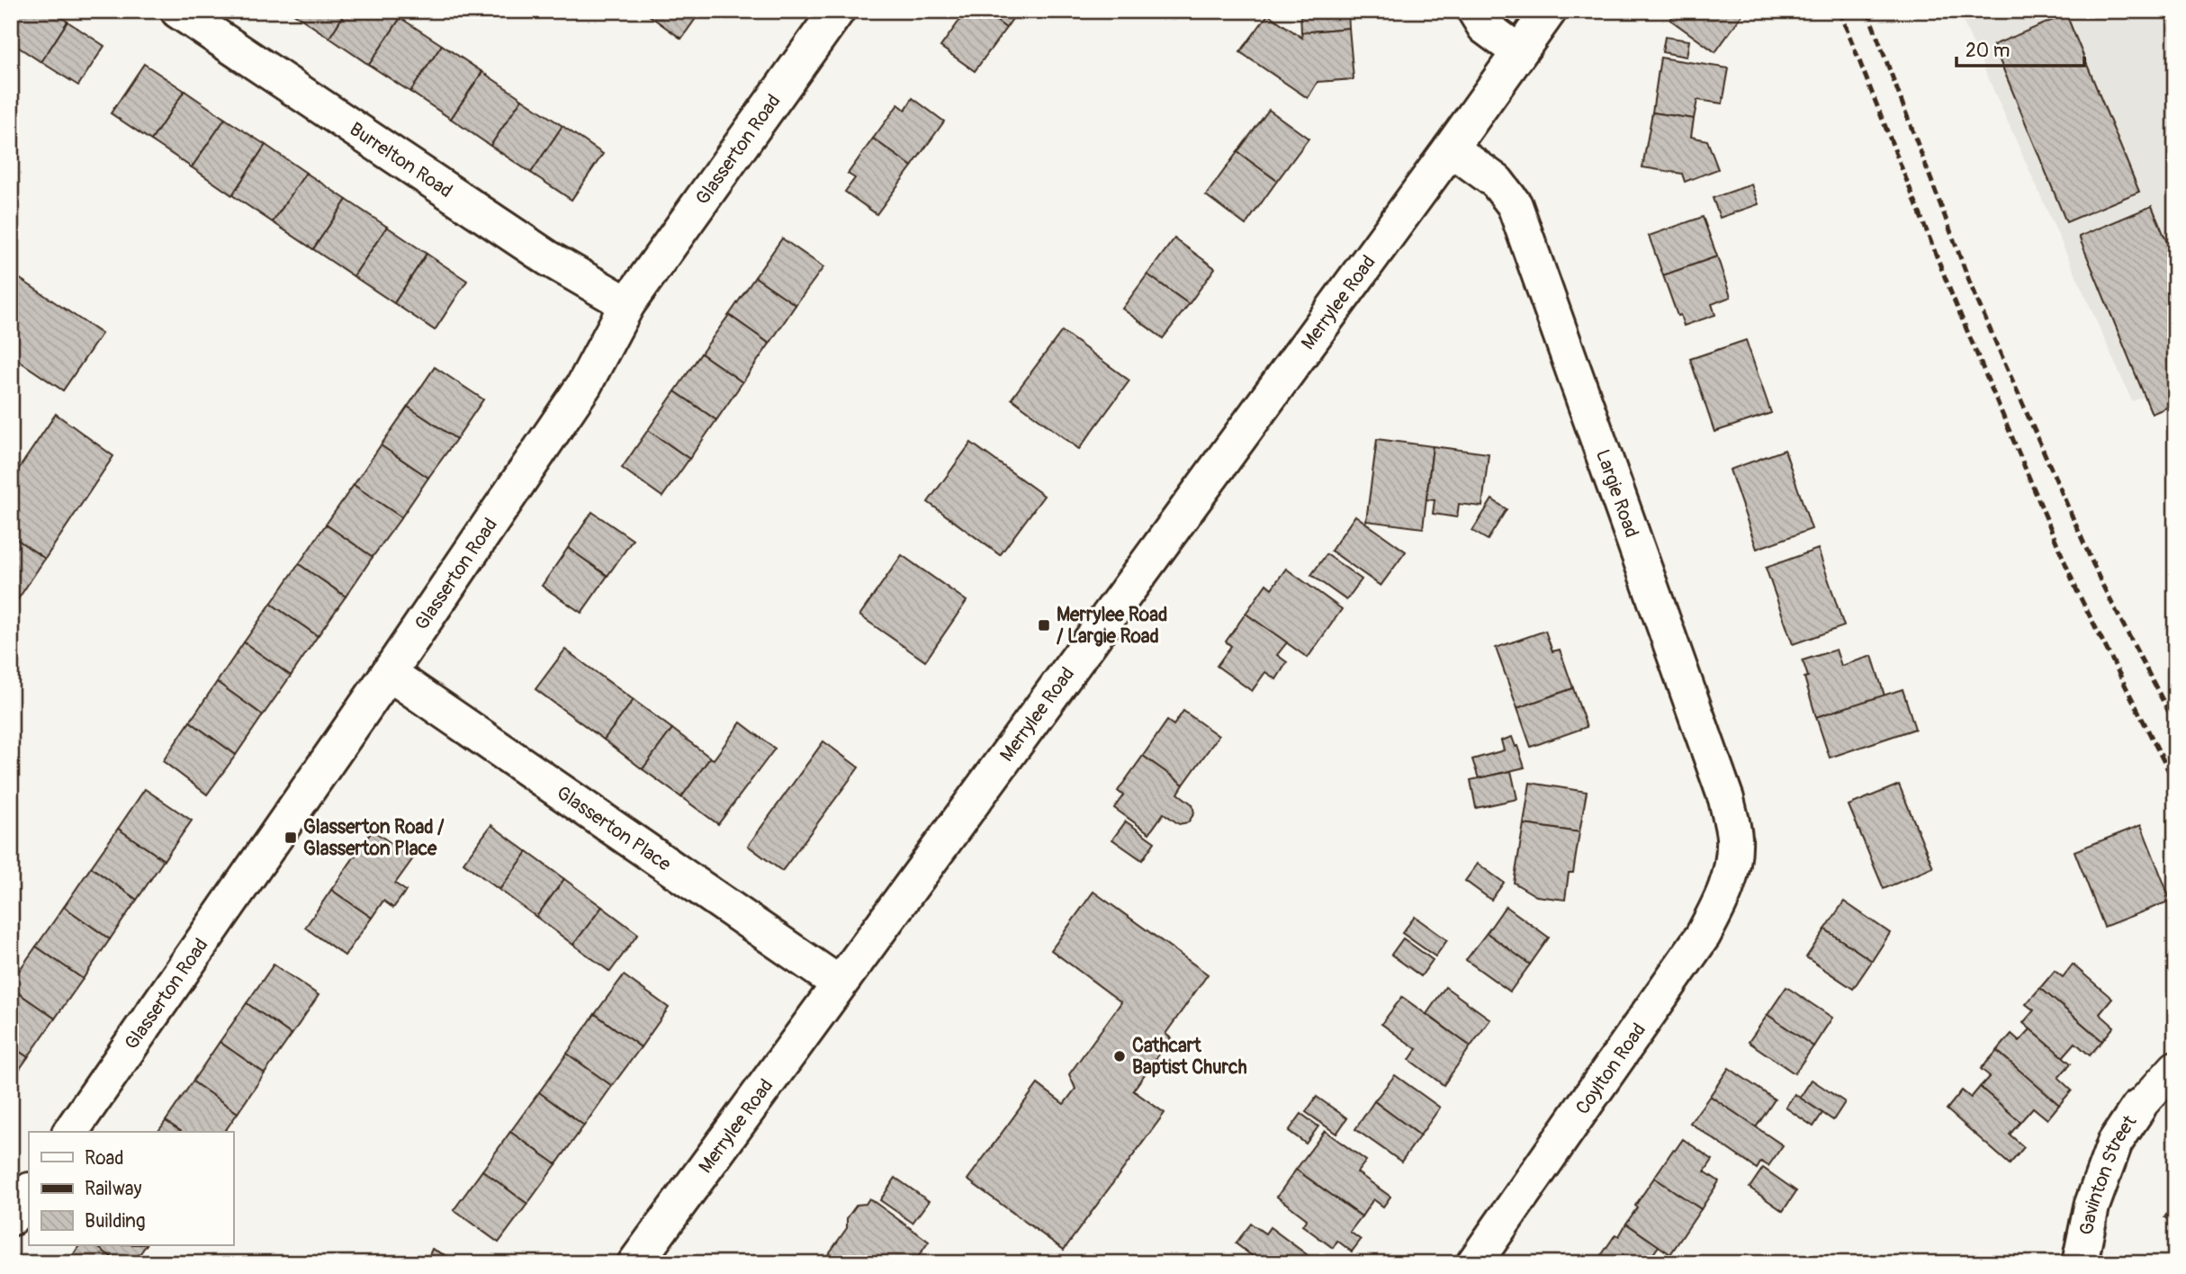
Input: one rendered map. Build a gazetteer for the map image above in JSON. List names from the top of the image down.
{
  "streets": {
    "street": [
      "Glasserton Road",
      "Burrelton Road",
      "Merrylee Road",
      "Largie Road",
      "Glasserton Place",
      "Coylton Road",
      "Gavinton Street"
    ]
  },
  "crossings": [
    ["Glasserton Road", "Burrelton Road"],
    ["Glasserton Road", "Glasserton Place"],
    ["Merrylee Road", "Largie Road"],
    ["Merrylee Road", "Glasserton Place"],
    ["Largie Road", "Coylton Road"]
  ],
  "places": {
    "transit": ["Merrylee Road / Largie Road", "Glasserton Road / Glasserton Place"],
    "other": ["Cathcart Baptist Church"]
  },
  "legend": ["Road", "Railway", "Building"],
  "scale_bar": "20 m"
}
